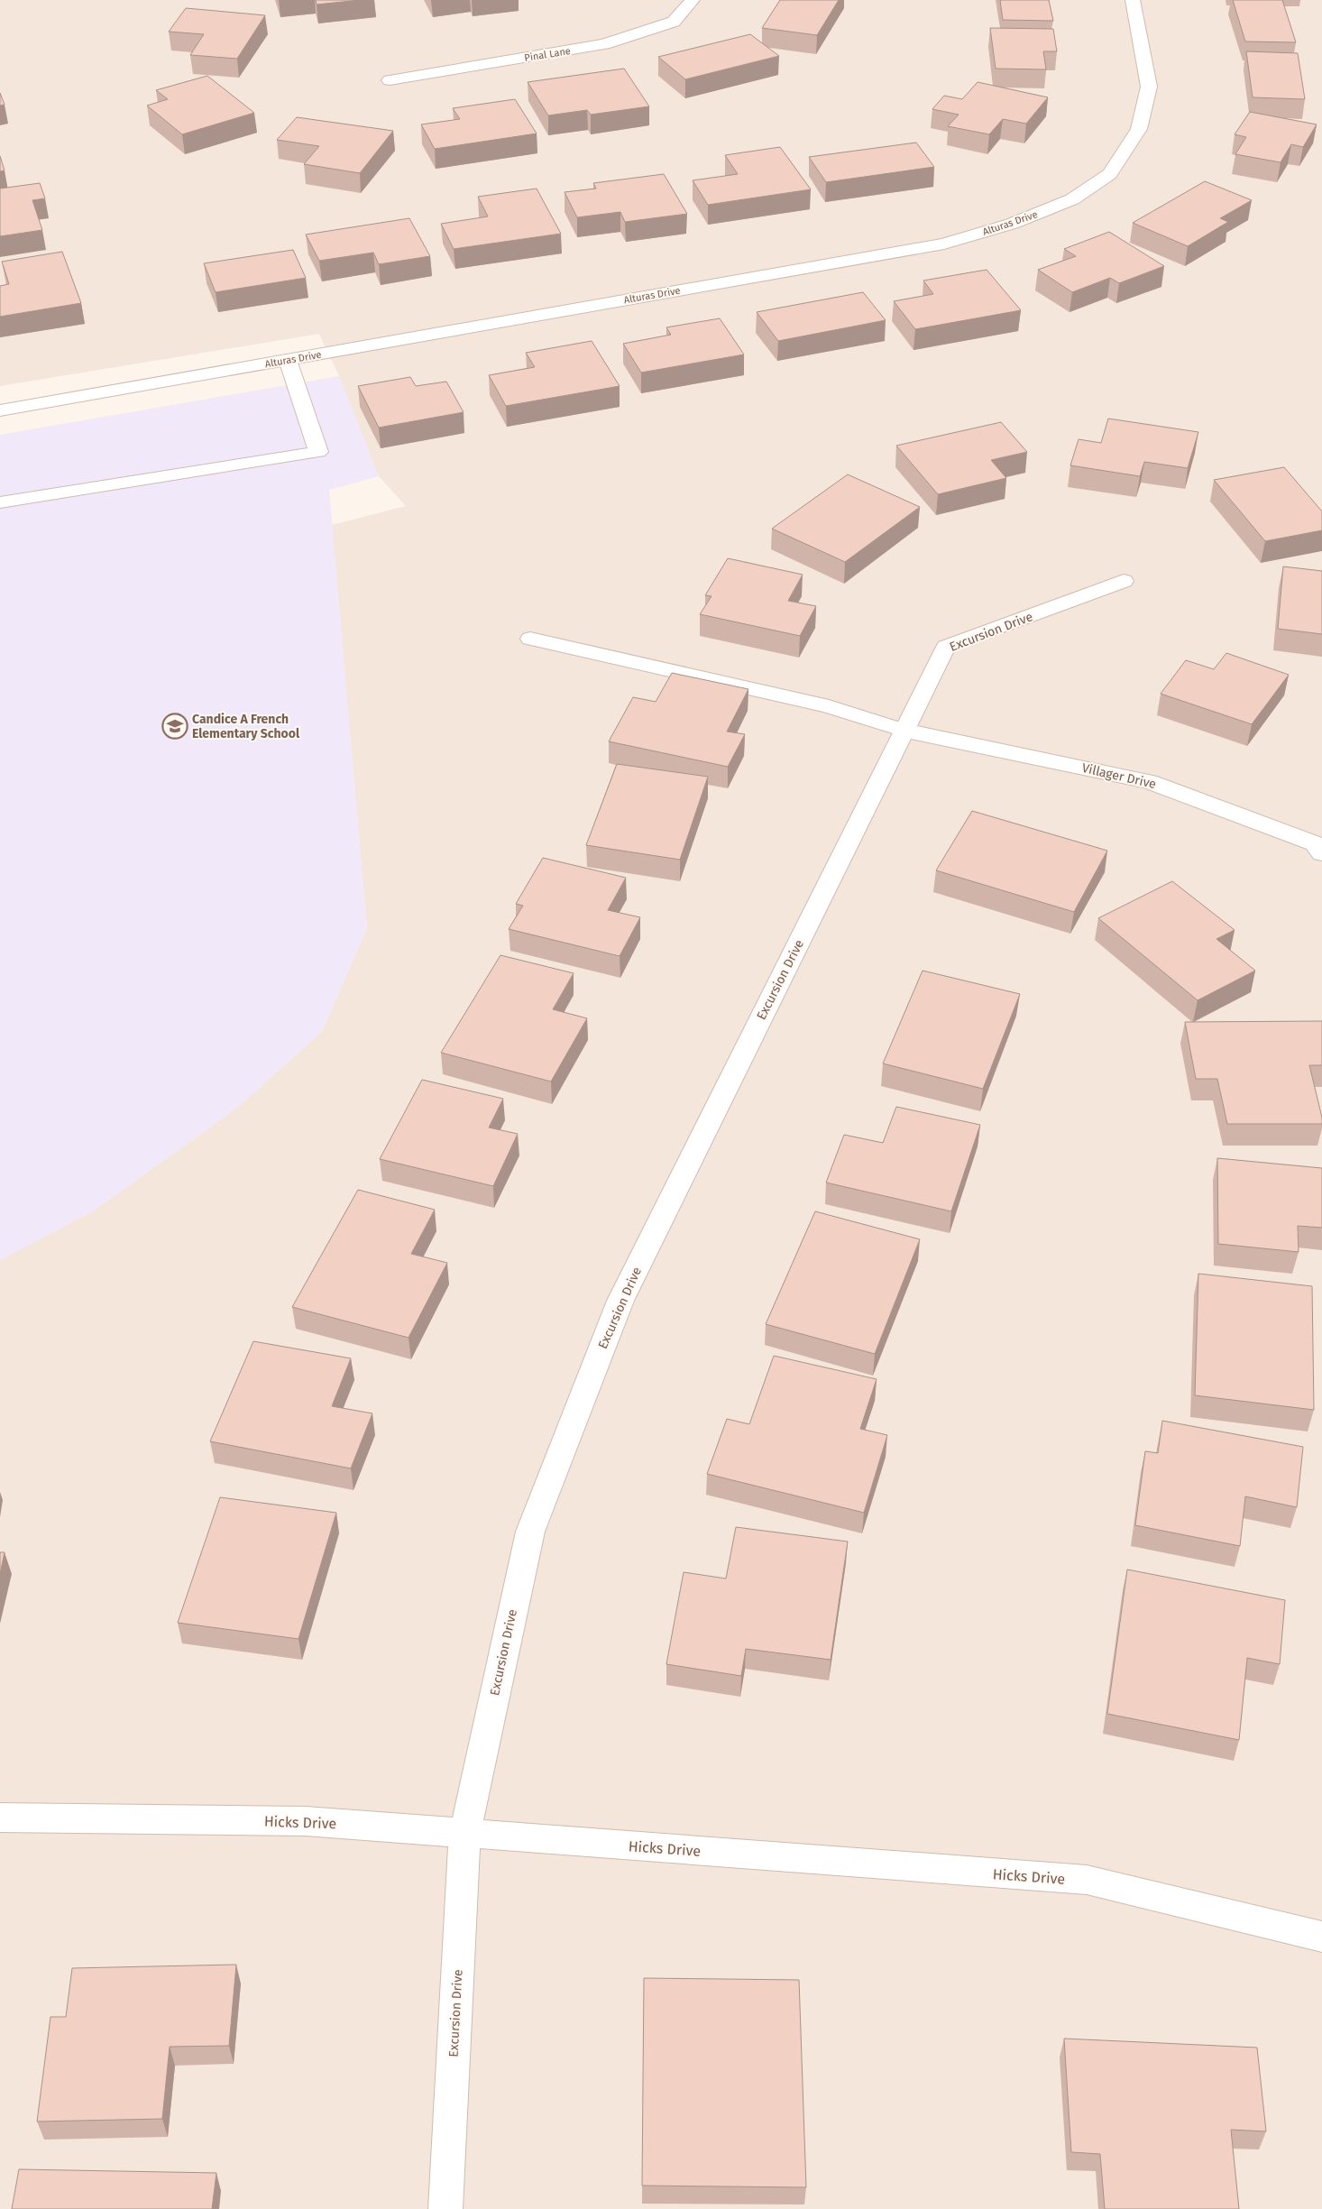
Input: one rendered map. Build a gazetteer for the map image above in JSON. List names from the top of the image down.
{
  "streets": {
    "street": [
      "Pinal Lane",
      "Alturas Drive",
      "Excursion Drive",
      "Villager Drive",
      "Hicks Drive"
    ]
  },
  "crossings": [
    ["Excursion Drive", "Villager Drive"],
    ["Excursion Drive", "Hicks Drive"]
  ],
  "places": {
    "school or university": ["Candice A French Elementary School"]
  }
}
